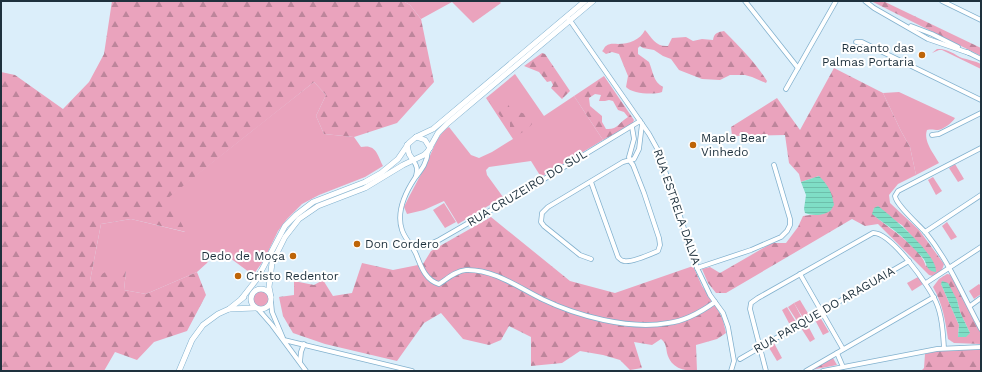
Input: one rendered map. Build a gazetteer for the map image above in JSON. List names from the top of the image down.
{
  "streets": {
    "street": ["RUA CRUZEIRO DO SUL", "RUA ESTRELA DALVA", "RUA PARQUE DO ARAGUAIA"]
  },
  "crossings": [
    ["RUA CRUZEIRO DO SUL", "RUA ESTRELA DALVA"]
  ],
  "places": [
    "Recanto das Palmas Portaria",
    "Maple Bear Vinhedo",
    "Don Cordero",
    "Dedo de Moça",
    "Cristo Redentor"
  ]
}
